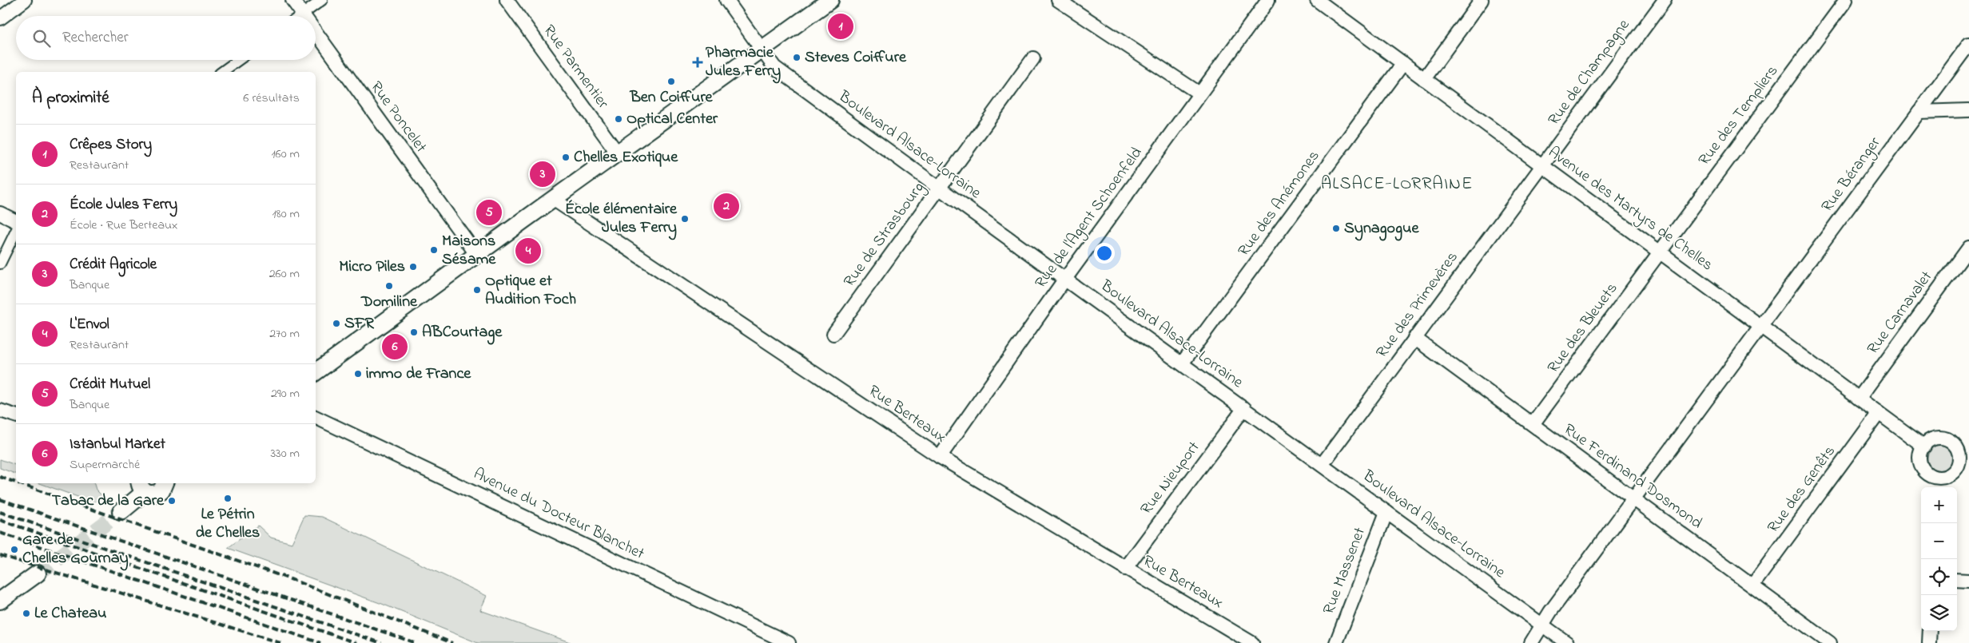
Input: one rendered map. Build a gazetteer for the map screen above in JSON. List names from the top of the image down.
{
  "streets": {
    "street": [
      "Rue Parmentier",
      "Rue de Champagne",
      "Rue des Templiers",
      "Rue Poncelet",
      "Boulevard Alsace-Lorraine",
      "Rue Béranger",
      "Rue des Anémones",
      "Avenue des Martyrs de Chelles",
      "Rue de l'Agent Schoenfeld",
      "Rue de Strasbourg",
      "Rue des Primevères",
      "Rue Carnavalet",
      "Rue des Bleuets",
      "Rue Berteaux",
      "Rue Ferdinand Dosmond",
      "Rue Nieuport",
      "Rue des Genêts",
      "Avenue du Docteur Blanchet",
      "Rue Massenet"
    ]
  },
  "crossings": [
    ["Rue de Champagne", "Avenue des Martyrs de Chelles"],
    ["Rue de Champagne", "Rue des Primevères"],
    ["Rue des Templiers", "Avenue des Martyrs de Chelles"],
    ["Rue des Templiers", "Rue des Bleuets"],
    ["Boulevard Alsace-Lorraine", "Rue Béranger"],
    ["Boulevard Alsace-Lorraine", "Rue des Anémones"],
    ["Boulevard Alsace-Lorraine", "Rue de l'Agent Schoenfeld"],
    ["Boulevard Alsace-Lorraine", "Rue de Strasbourg"],
    ["Boulevard Alsace-Lorraine", "Rue des Primevères"],
    ["Boulevard Alsace-Lorraine", "Rue Nieuport"],
    ["Boulevard Alsace-Lorraine", "Rue Massenet"],
    ["Rue Béranger", "Avenue des Martyrs de Chelles"],
    ["Rue Béranger", "Rue Ferdinand Dosmond"],
    ["Rue des Anémones", "Avenue des Martyrs de Chelles"],
    ["Avenue des Martyrs de Chelles", "Rue des Primevères"],
    ["Avenue des Martyrs de Chelles", "Rue Carnavalet"],
    ["Avenue des Martyrs de Chelles", "Rue des Bleuets"],
    ["Avenue des Martyrs de Chelles", "Rue des Genêts"],
    ["Rue de l'Agent Schoenfeld", "Rue Berteaux"],
    ["Rue des Primevères", "Rue Ferdinand Dosmond"],
    ["Rue des Bleuets", "Rue Ferdinand Dosmond"],
    ["Rue Berteaux", "Rue Nieuport"],
    ["Rue Ferdinand Dosmond", "Rue des Genêts"]
  ],
  "districts": ["ALSACE-LORRAINE"],
  "places": {
    "other": [
      "Steves Coiffure",
      "Ben Coiffure",
      "Optical Center",
      "Chelles Exotique",
      "École élémentaire Jules Ferry",
      "Synagogue",
      "Maisons Sésame",
      "Micro Piles",
      "Domiline",
      "Optique et Audition Foch",
      "SFR",
      "ABCourtage",
      "immo de France",
      "Le Pétrin de Chelles",
      "Tabac de la Gare",
      "Gare de Chelles Gournay",
      "Le Chateau"
    ],
    "health": ["Pharmacie Jules Ferry"]
  },
  "page": {
    "pins": [
      "1",
      "3",
      "2",
      "5",
      "4",
      "6"
    ],
    "search": "Rechercher",
    "heading": ["À proximité", "6 résultats"],
    "list": [
      {
        "mark": "1",
        "name": "Crêpes Story",
        "note": "Restaurant",
        "value": "160 m"
      },
      {
        "mark": "2",
        "name": "École Jules Ferry",
        "note": "École · Rue Berteaux",
        "value": "180 m"
      },
      {
        "mark": "3",
        "name": "Crédit Agricole",
        "note": "Banque",
        "value": "260 m"
      },
      {
        "mark": "4",
        "name": "L'Envol",
        "note": "Restaurant",
        "value": "270 m"
      },
      {
        "mark": "5",
        "name": "Crédit Mutuel",
        "note": "Banque",
        "value": "290 m"
      },
      {
        "mark": "6",
        "name": "Istanbul Market",
        "note": "Supermarché",
        "value": "330 m"
      }
    ],
    "map_buttons": ["+", "−"]
  }
}
